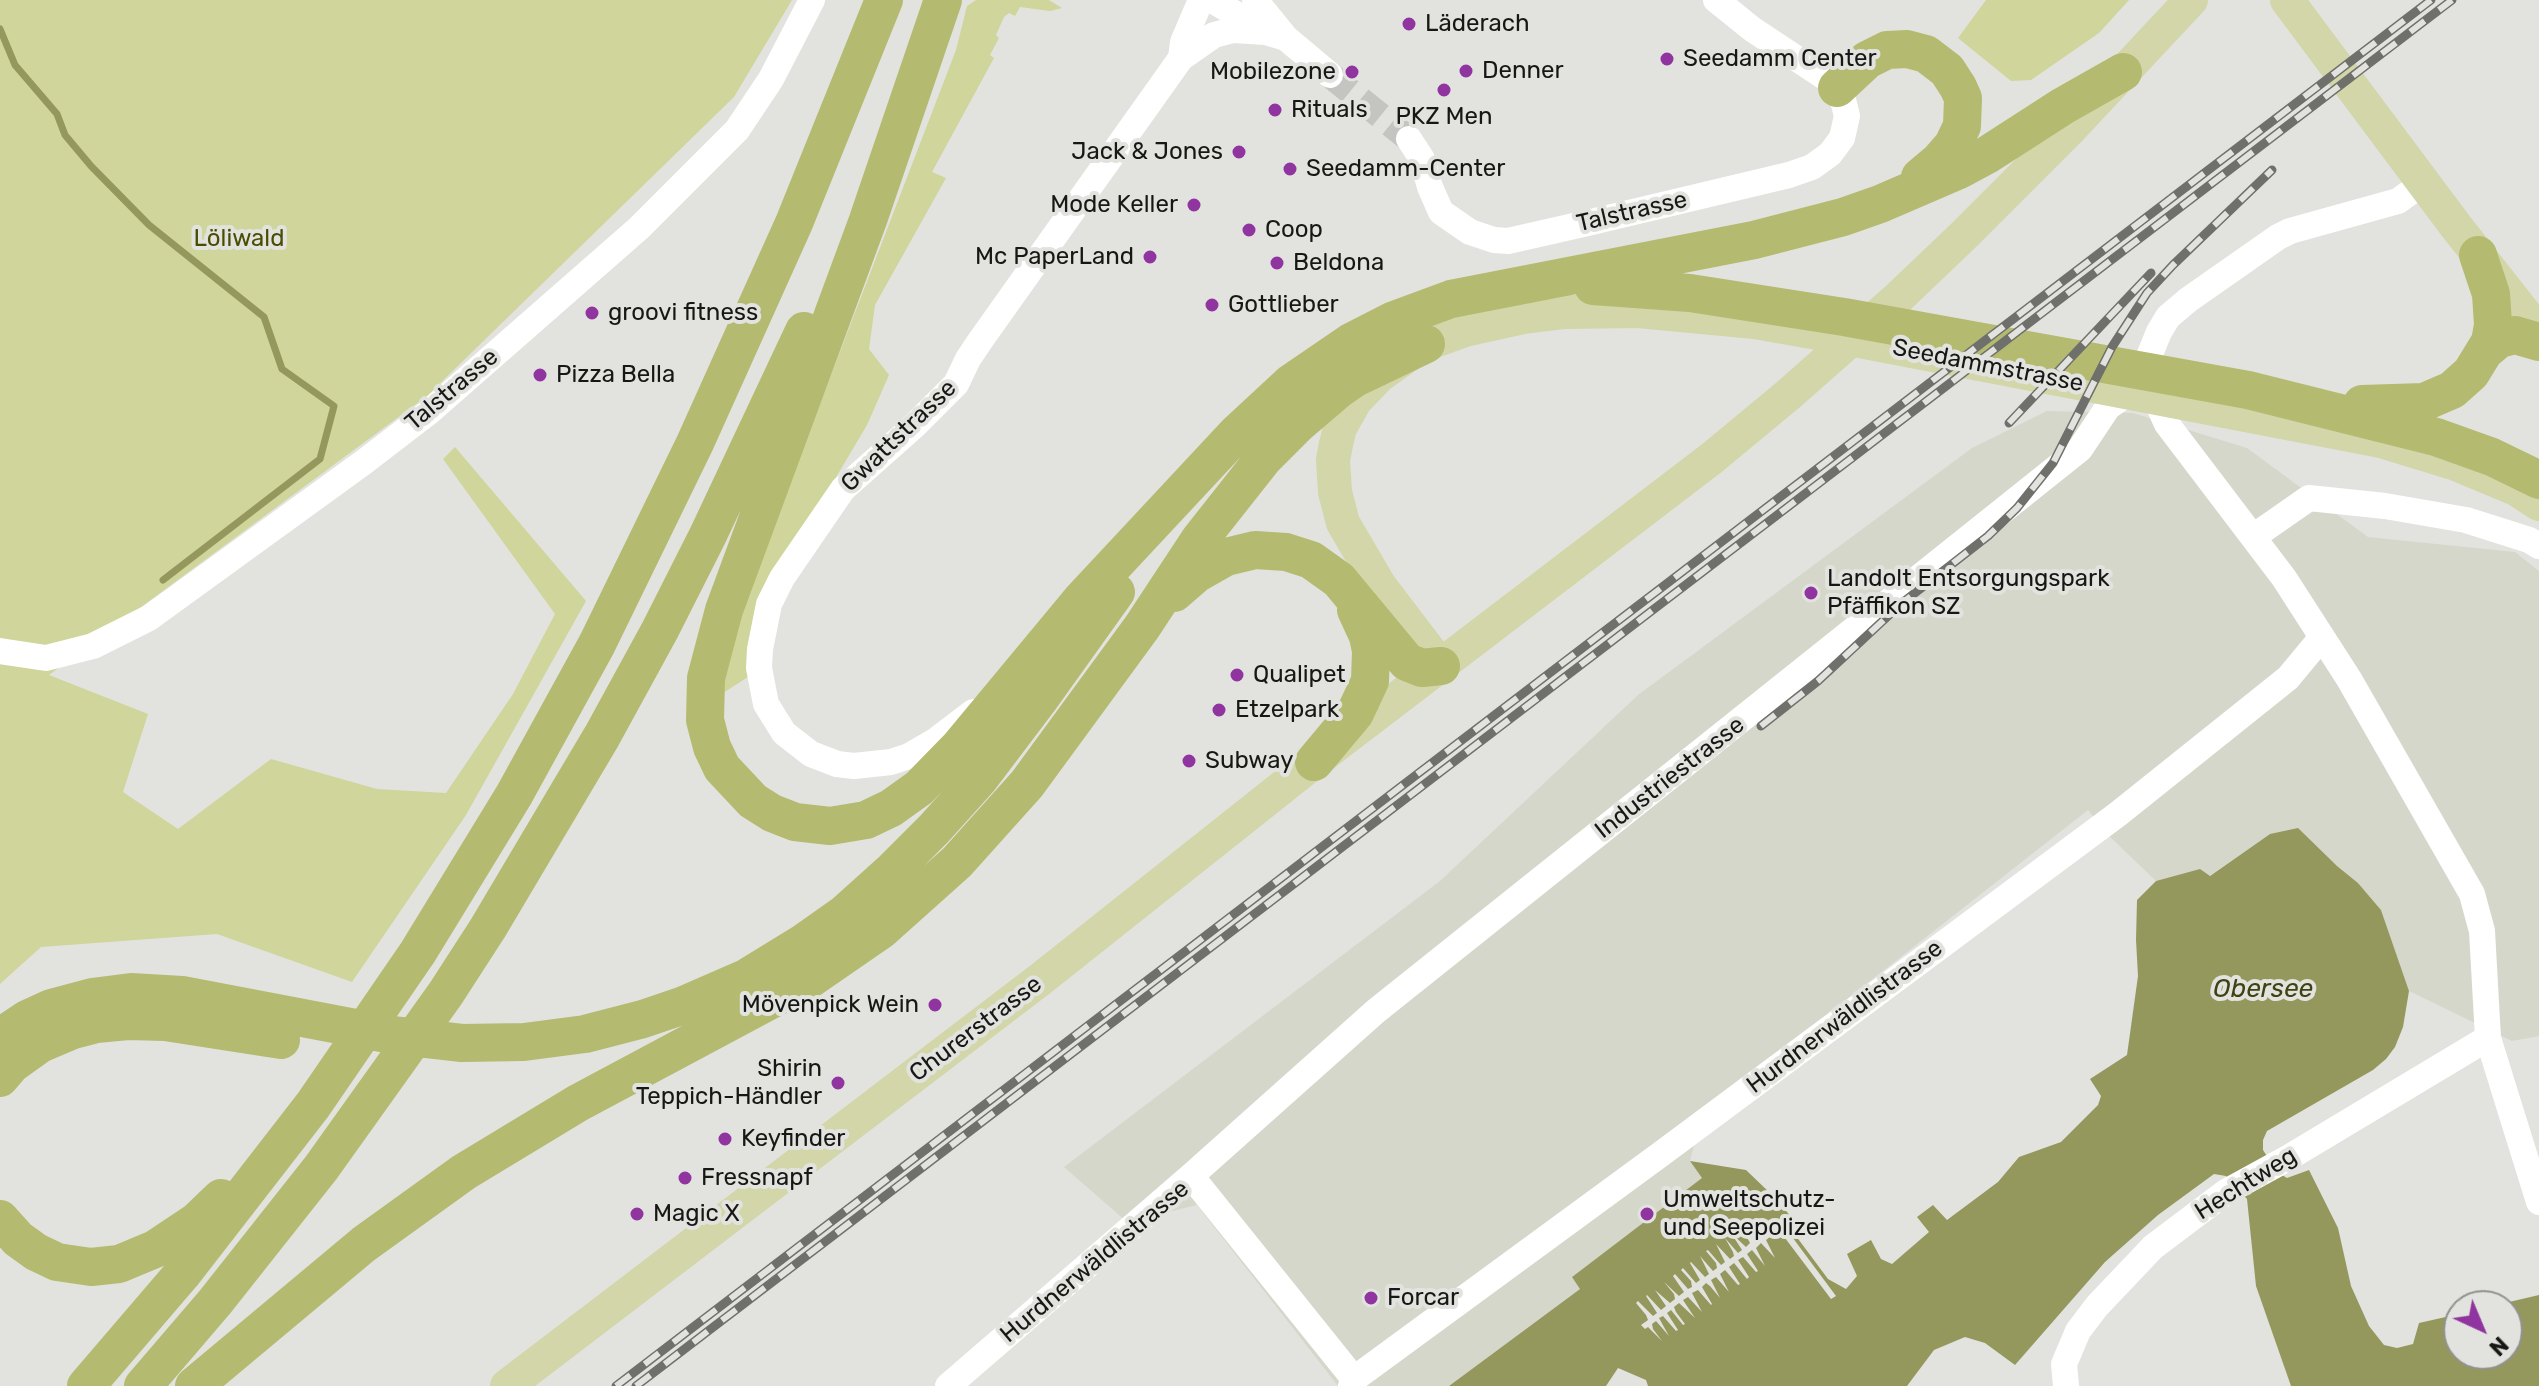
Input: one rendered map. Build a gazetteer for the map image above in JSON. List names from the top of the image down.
{
  "streets": {
    "main road": ["Churerstrasse"],
    "street": [
      "Talstrasse",
      "Gwattstrasse",
      "Industriestrasse",
      "Hurdnerwäldlistrasse",
      "Hechtweg"
    ]
  },
  "crossings": [
    ["Industriestrasse", "Hurdnerwäldlistrasse"]
  ],
  "water": ["Obersee"],
  "parks": ["Löliwald"],
  "places": [
    "Läderach",
    "Seedamm Center",
    "Denner",
    "Mobilezone",
    "PKZ Men",
    "Rituals",
    "Jack & Jones",
    "Seedamm-Center",
    "Mode Keller",
    "Coop",
    "Mc PaperLand",
    "Beldona",
    "Gottlieber",
    "groovi fitness",
    "Pizza Bella",
    "Landolt Entsorgungspark Pfäffikon SZ",
    "Qualipet",
    "Etzelpark",
    "Subway",
    "Mövenpick Wein",
    "Shirin Teppich-Händler",
    "Keyfinder",
    "Fressnapf",
    "Magic X",
    "Umweltschutz- und Seepolizei",
    "Forcar"
  ],
  "north": "bottom right"
}
